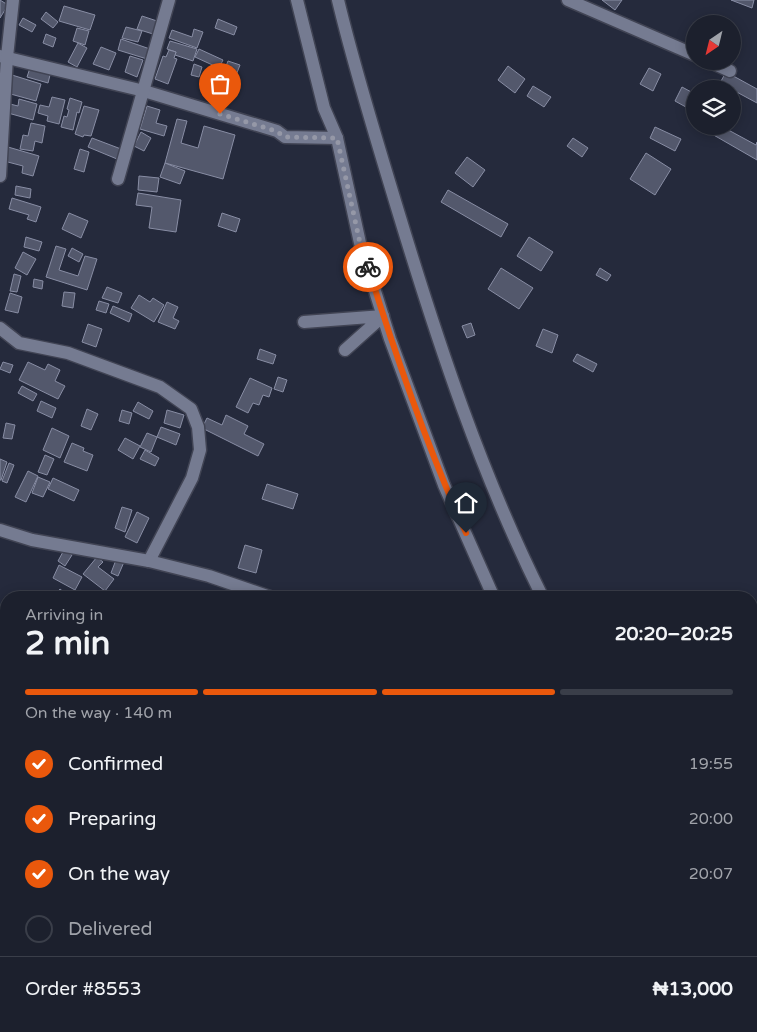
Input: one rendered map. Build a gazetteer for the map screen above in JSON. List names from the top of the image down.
{
  "north": "bottom left",
  "page": {
    "heading": ["2 min", "Arriving in", "20:20–20:25"],
    "panel": ["Order #8553", "₦13,000"],
    "bar": "On the way · 140 m",
    "list": [
      ["Confirmed", "19:55"],
      ["Preparing", "20:00"],
      ["On the way", "20:07"],
      "Delivered"
    ]
  }
}
